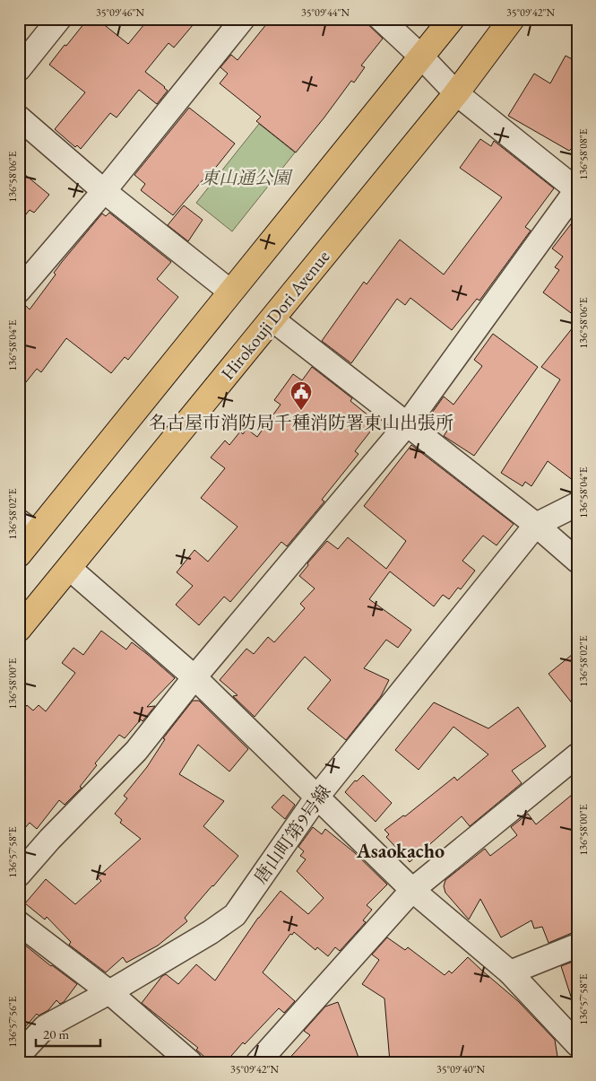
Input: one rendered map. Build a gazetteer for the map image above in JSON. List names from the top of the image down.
{
  "streets": {
    "main road": ["Hirokouji Dori Avenue"],
    "street": ["唐山町第9号線"]
  },
  "districts": ["Asaokacho"],
  "parks": ["東山通公園"],
  "places": {
    "public building": ["名古屋市消防局千種消防署東山出張所"]
  },
  "scale_bar": "20 m",
  "coordinates": [
    "35°09'46\"N",
    "35°09'44\"N",
    "35°09'42\"N",
    "136°58'08\"E",
    "136°58'06\"E",
    "136°58'04\"E",
    "136°58'02\"E",
    "136°58'00\"E",
    "136°57'58\"E",
    "136°57'56\"E",
    "35°09'40\"N"
  ]
}
